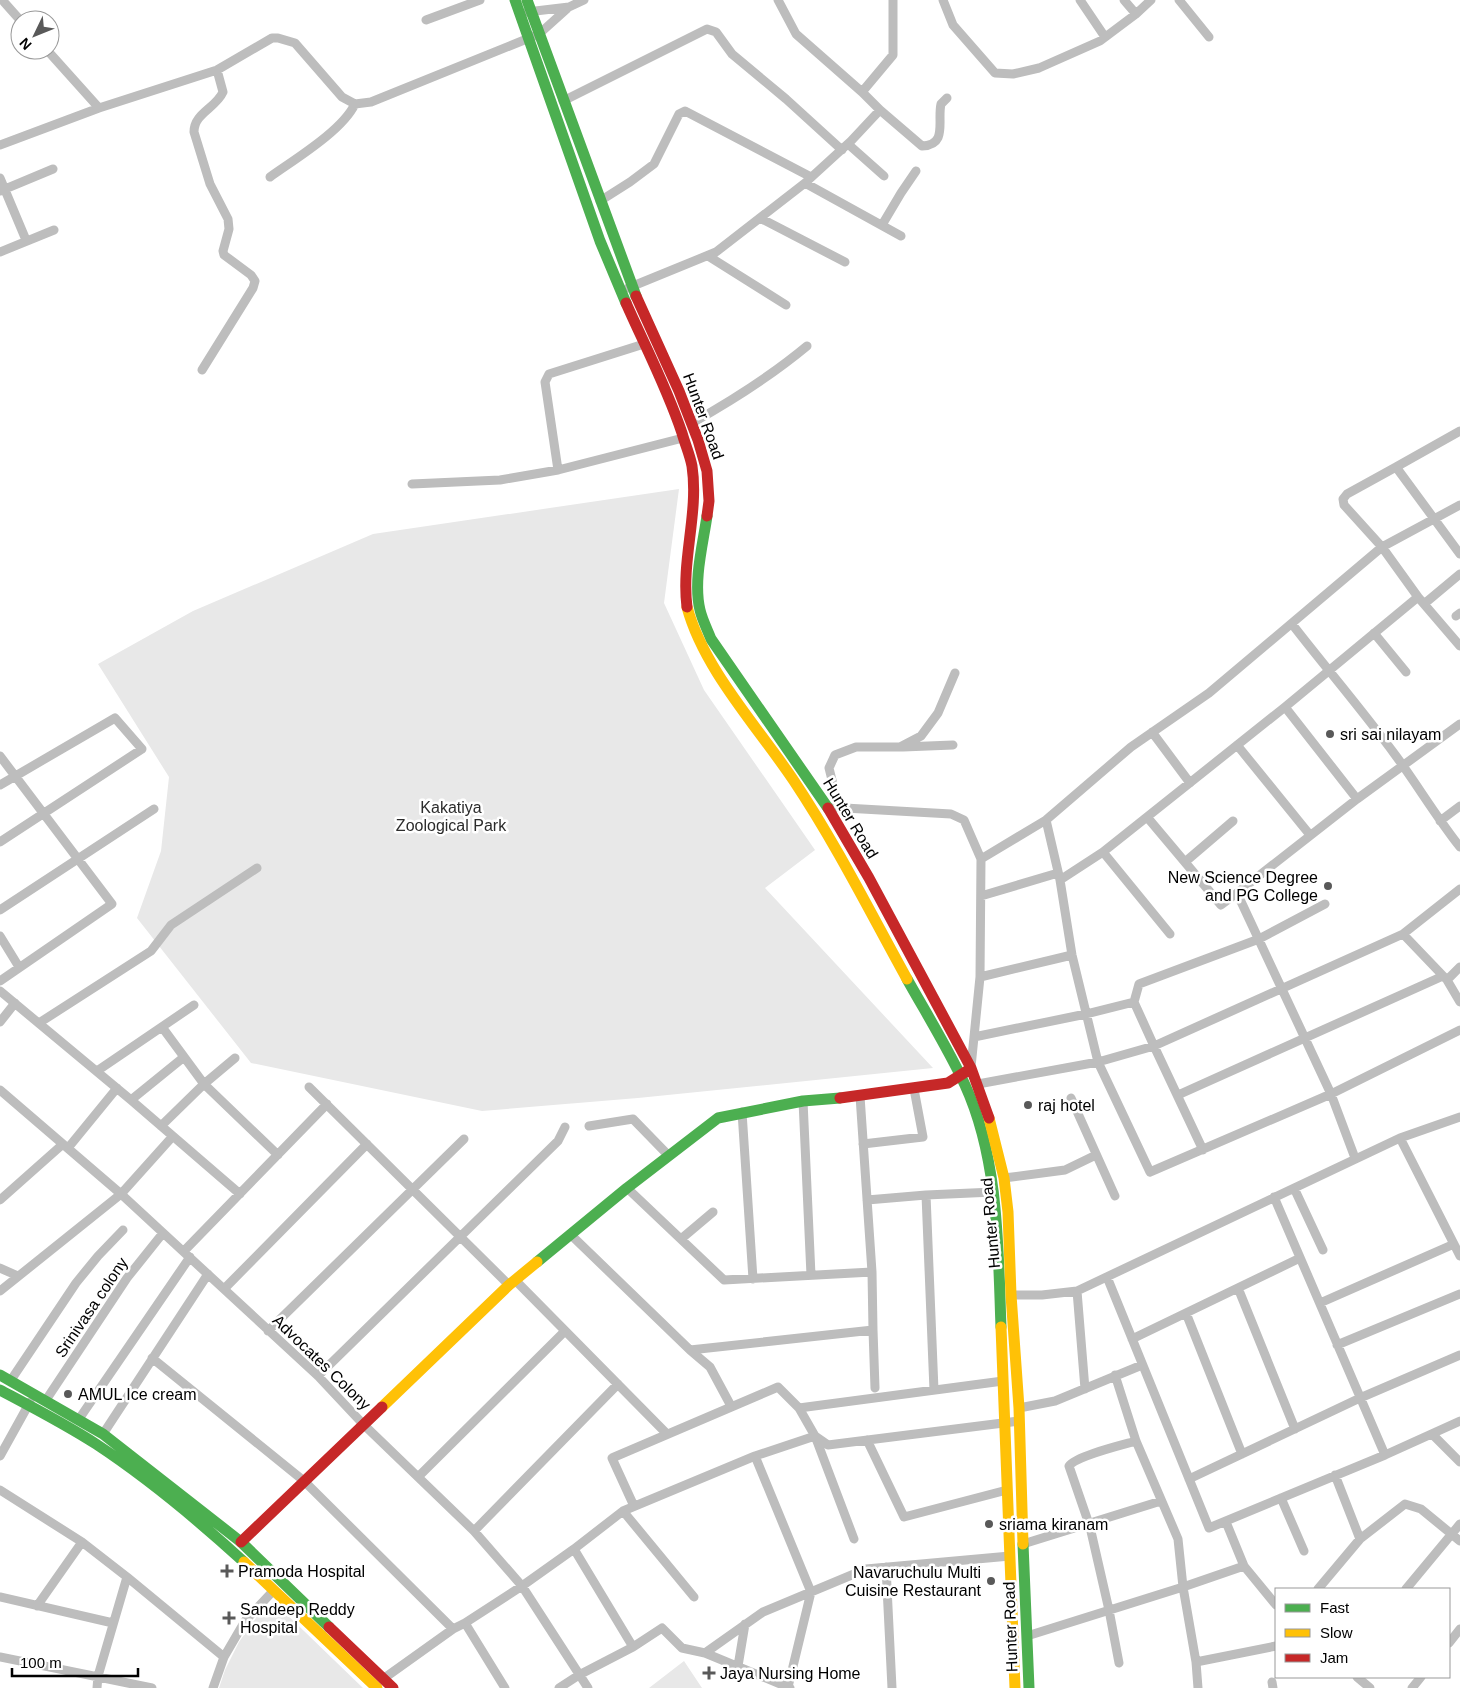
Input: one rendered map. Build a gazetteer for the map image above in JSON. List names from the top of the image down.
{
  "streets": {
    "main road": ["Hunter Road"],
    "street": ["Srinivasa colony", "Advocates Colony"]
  },
  "crossings": [
    ["Srinivasa colony", "Advocates Colony"]
  ],
  "parks": ["Kakatiya Zoological Park"],
  "places": {
    "other": [
      "sri sai nilayam",
      "New Science Degree and PG College",
      "raj hotel",
      "AMUL Ice cream",
      "sriama kiranam",
      "Navaruchulu Multi Cuisine Restaurant"
    ],
    "health": ["Pramoda Hospital", "Sandeep Reddy Hospital", "Jaya Nursing Home"]
  },
  "legend": ["Fast", "Slow", "Jam"],
  "scale_bar": "100 m",
  "north": "bottom left"
}
